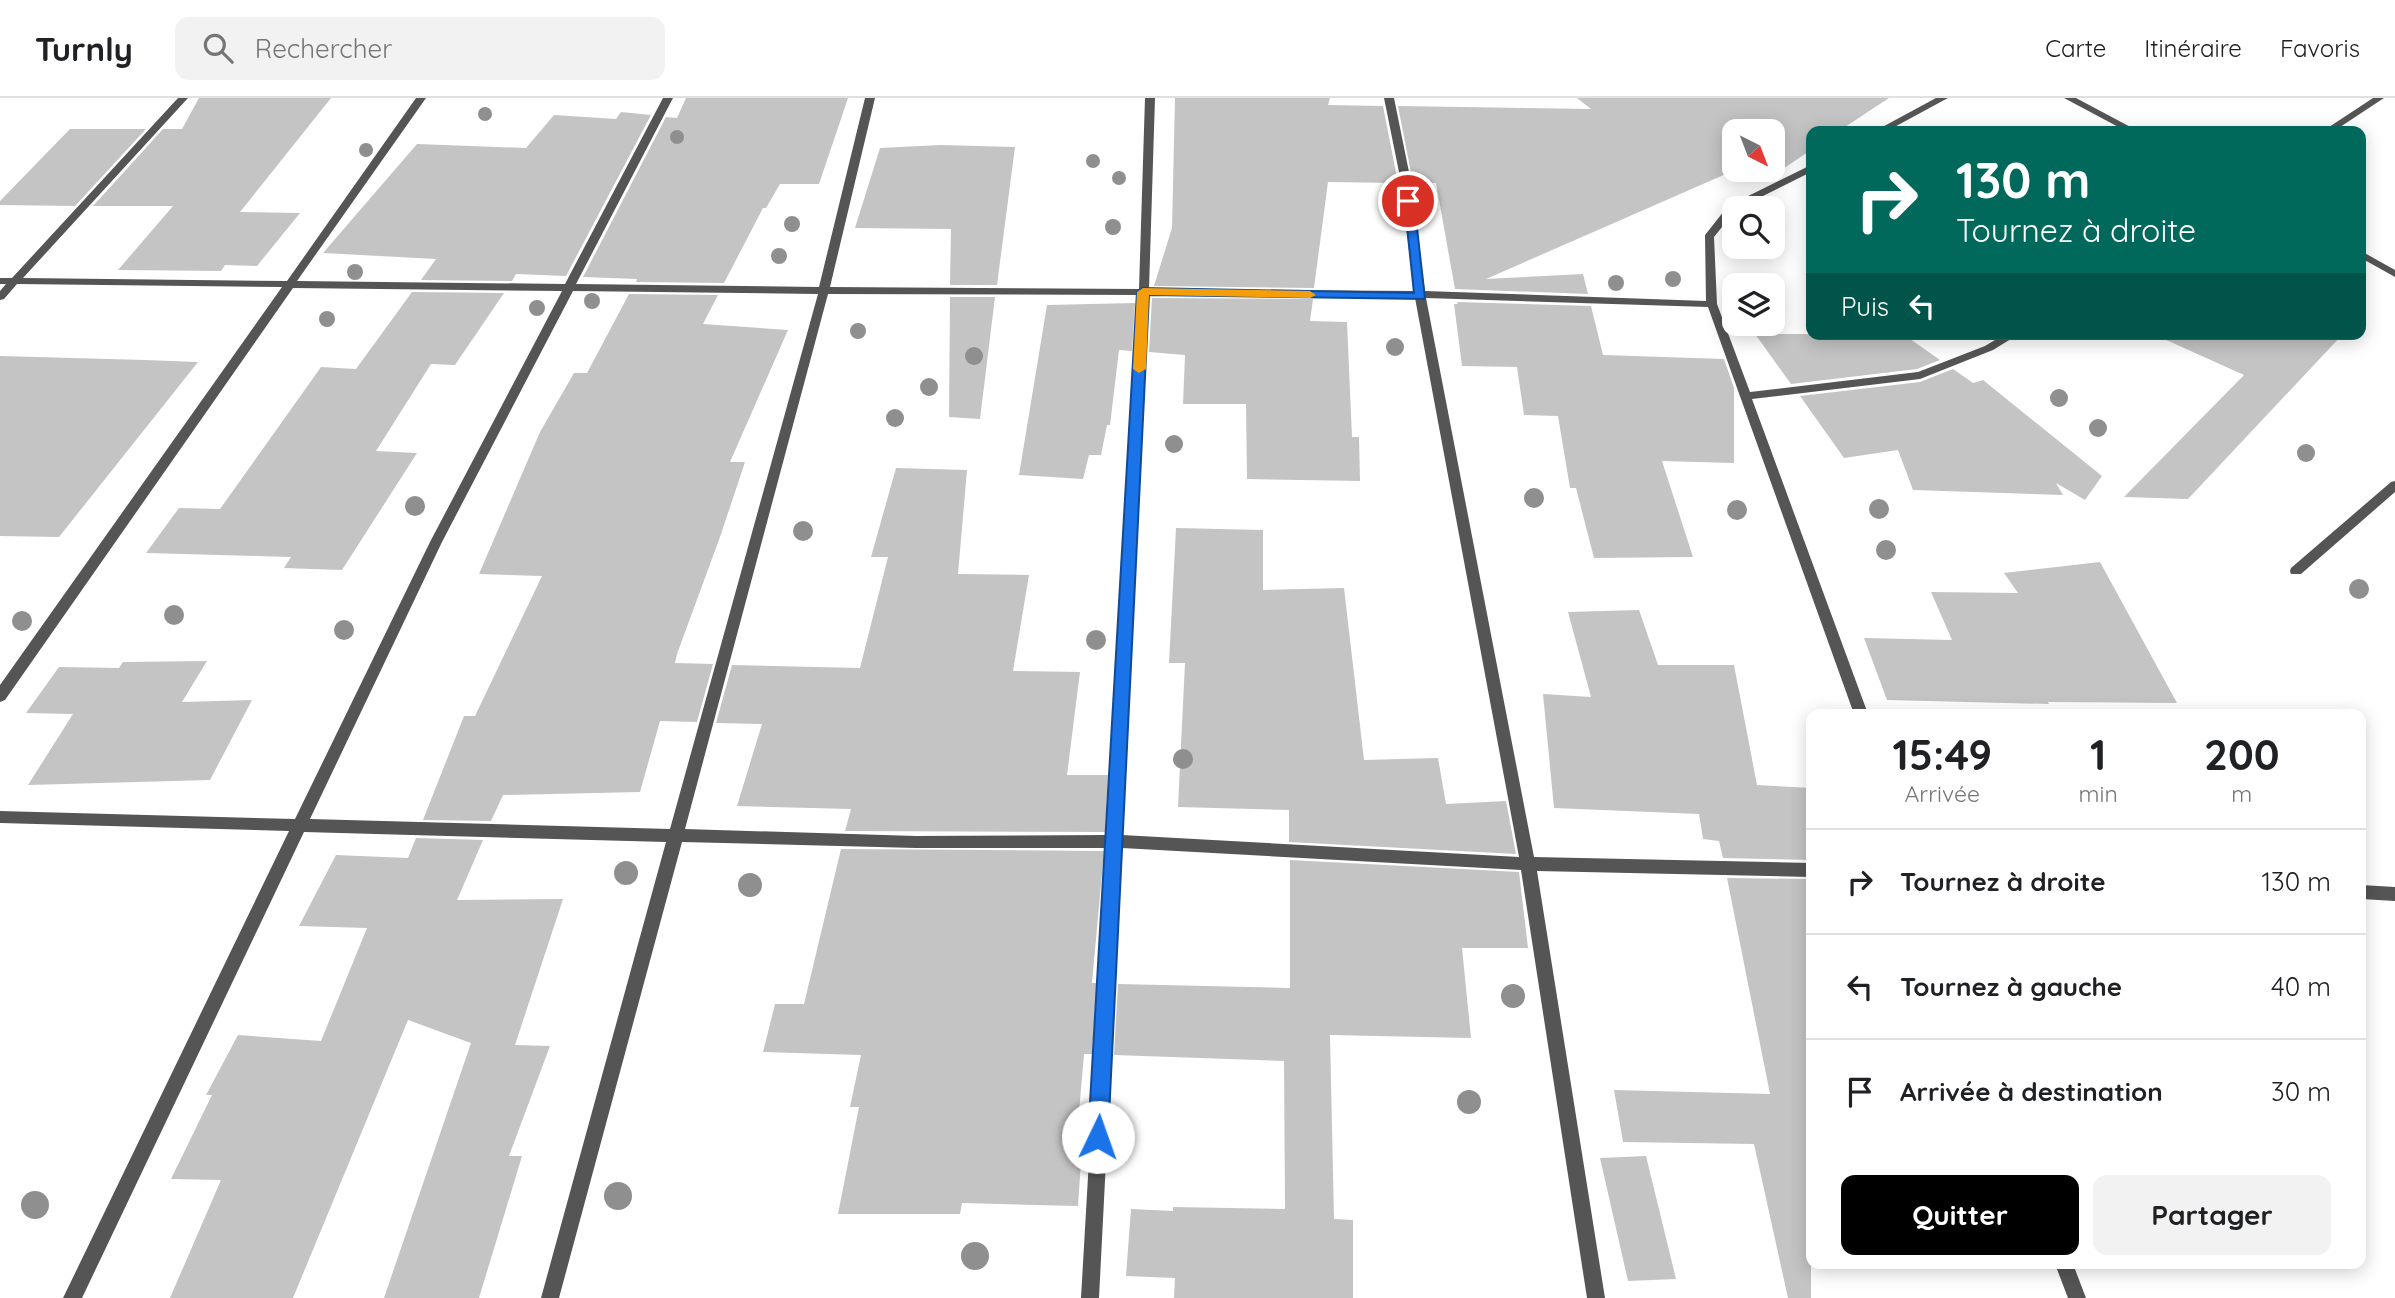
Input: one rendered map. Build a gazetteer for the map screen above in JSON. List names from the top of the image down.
{
  "north": "bottom right",
  "page": {
    "header": "Turnly",
    "search": "Rechercher",
    "nav": ["Carte", "Itinéraire", "Favoris"],
    "turn": ["130 m", "Tournez à droite"],
    "then": "Puis",
    "eta": [
      "15:49",
      "Arrivée",
      "1",
      "min",
      "200",
      "m"
    ],
    "list": [
      {
        "name": "Tournez à droite",
        "value": "130 m"
      },
      {
        "name": "Tournez à gauche",
        "value": "40 m"
      },
      {
        "name": "Arrivée à destination",
        "value": "30 m"
      }
    ],
    "buttons": ["Quitter", "Partager"]
  }
}
